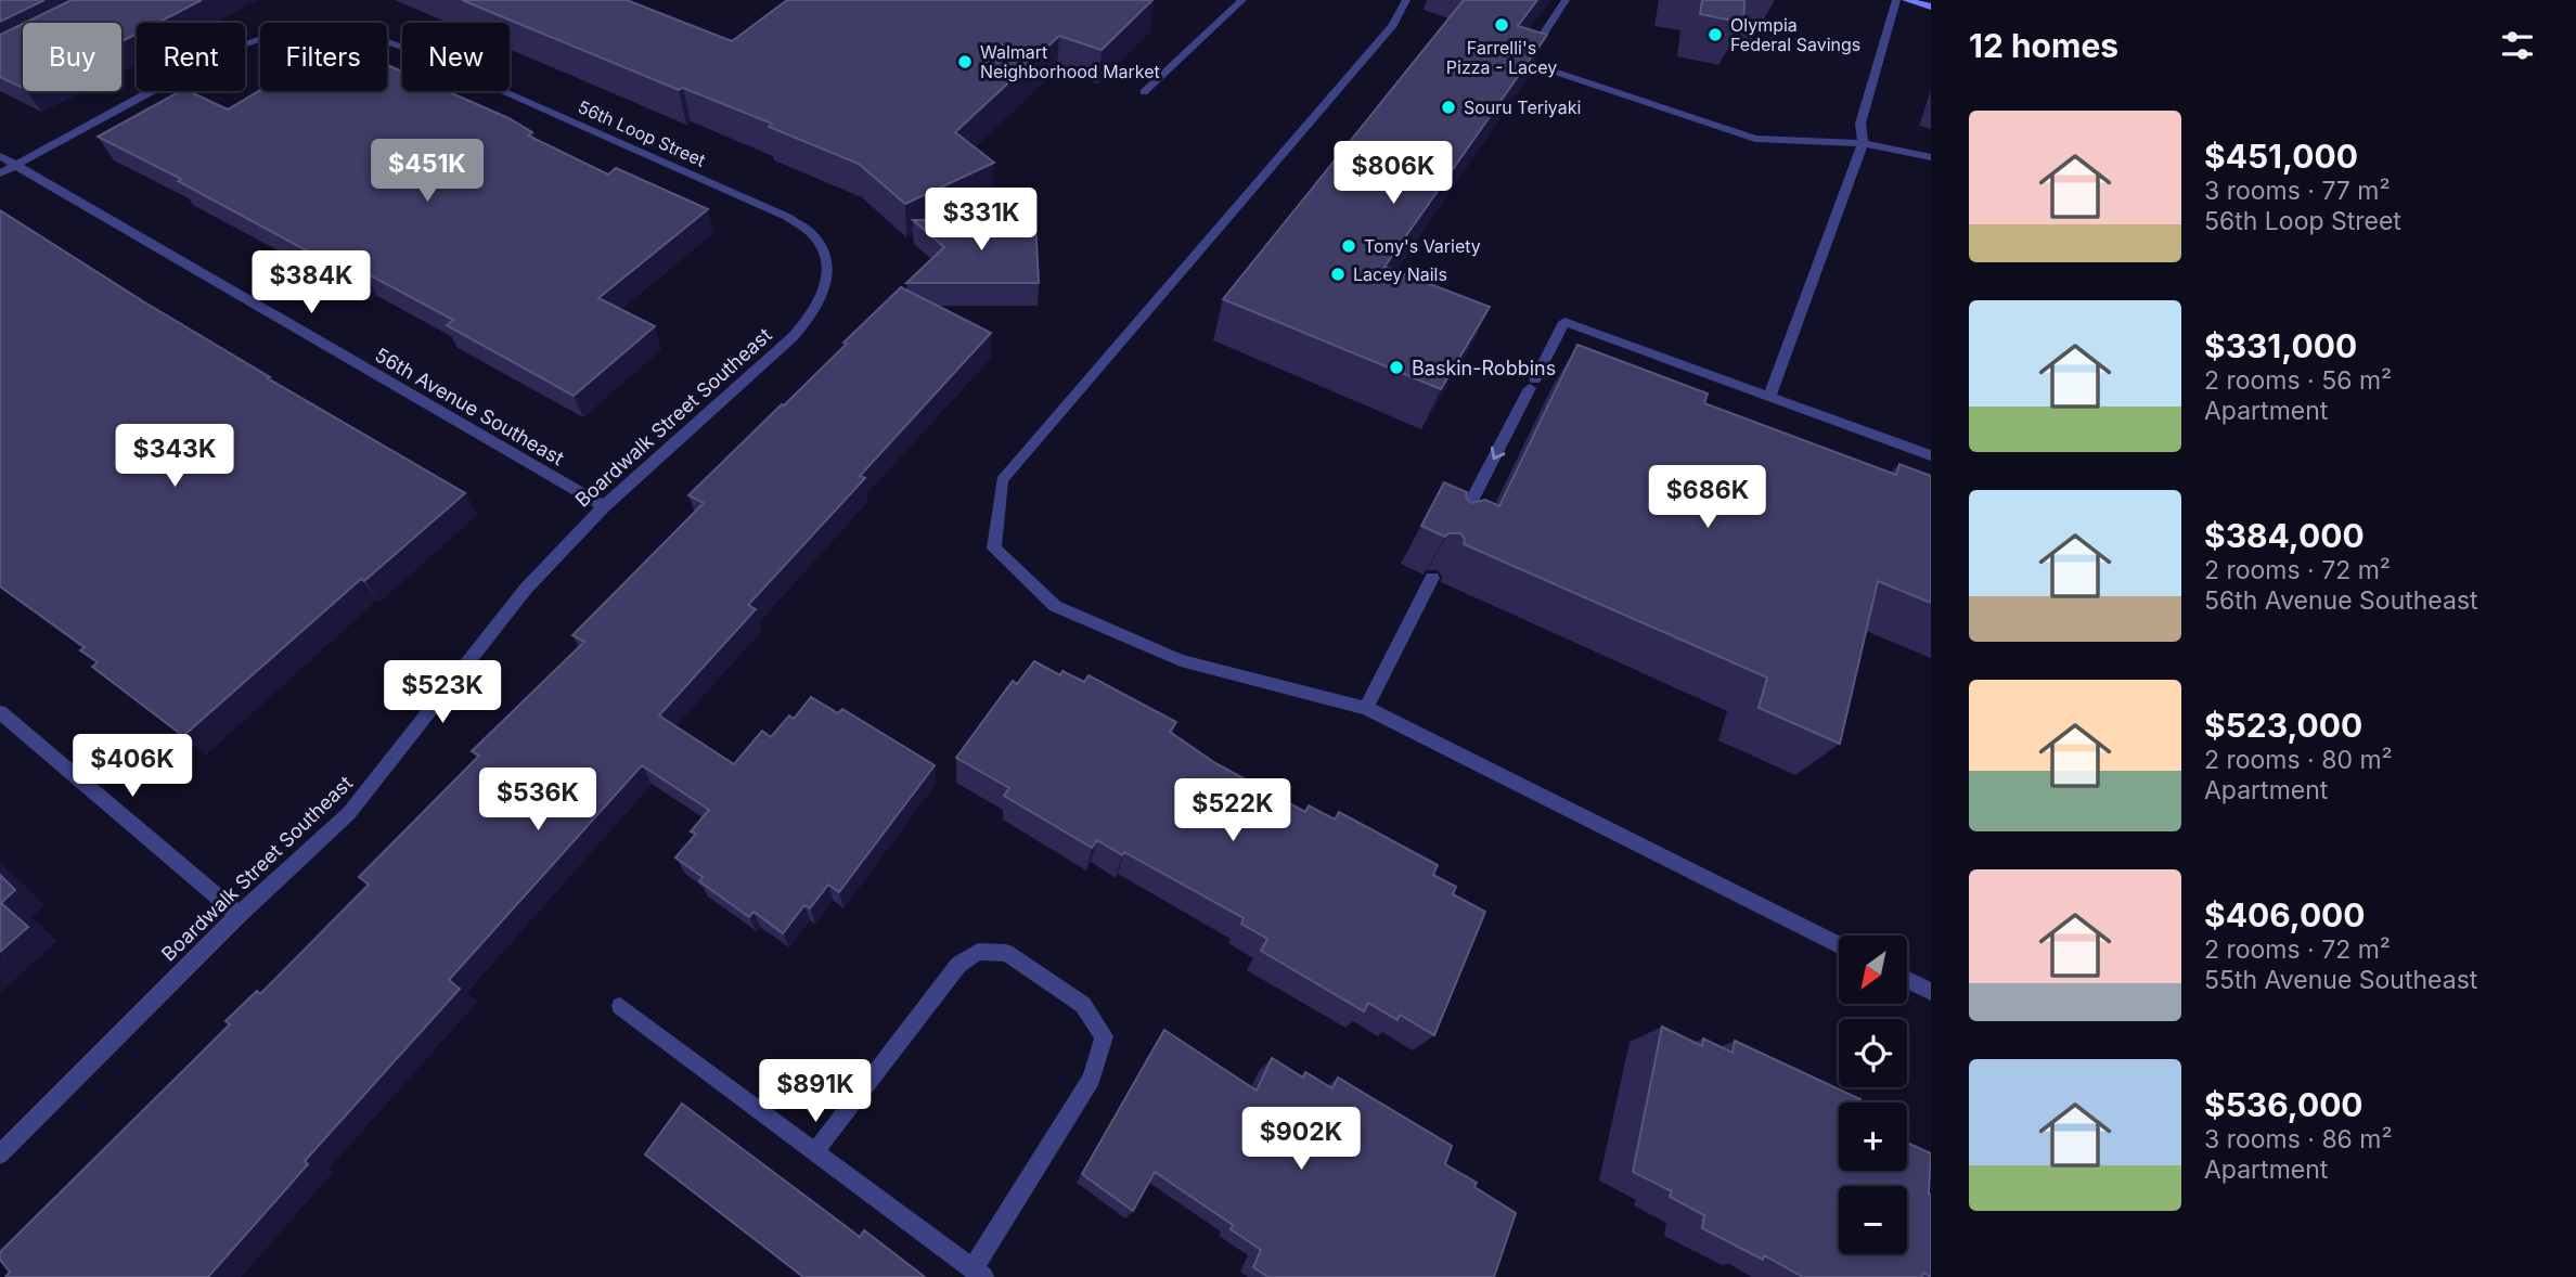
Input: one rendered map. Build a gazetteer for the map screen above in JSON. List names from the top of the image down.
{
  "streets": {
    "street": ["56th Loop Street", "56th Avenue Southeast", "Boardwalk Street Southeast"]
  },
  "crossings": [
    ["56th Loop Street", "56th Avenue Southeast"],
    ["56th Loop Street", "Boardwalk Street Southeast"],
    ["56th Avenue Southeast", "Boardwalk Street Southeast"]
  ],
  "places": [
    "Farrelli's Pizza - Lacey",
    "Olympia Federal Savings",
    "Walmart Neighborhood Market",
    "Souru Teriyaki",
    "Tony's Variety",
    "Lacey Nails",
    "Baskin-Robbins"
  ],
  "north": "bottom left",
  "page": {
    "heading": "12 homes",
    "chip": [
      "Buy",
      "Rent",
      "Filters",
      "New"
    ],
    "list": [
      {
        "name": "$451,000",
        "note": "3 rooms · 77 m² · 56th Loop Street"
      },
      {
        "name": "$331,000",
        "note": "2 rooms · 56 m² · Apartment"
      },
      {
        "name": "$384,000",
        "note": "2 rooms · 72 m² · 56th Avenue Southeast"
      },
      {
        "name": "$523,000",
        "note": "2 rooms · 80 m² · Apartment"
      },
      {
        "name": "$406,000",
        "note": "2 rooms · 72 m² · 55th Avenue Southeast"
      },
      {
        "name": "$536,000",
        "note": "3 rooms · 86 m² · Apartment"
      }
    ],
    "price": [
      "$451K",
      "$806K",
      "$331K",
      "$384K",
      "$343K",
      "$686K",
      "$523K",
      "$406K",
      "$536K",
      "$522K",
      "$891K",
      "$902K"
    ],
    "map_buttons": ["+", "−"]
  }
}
